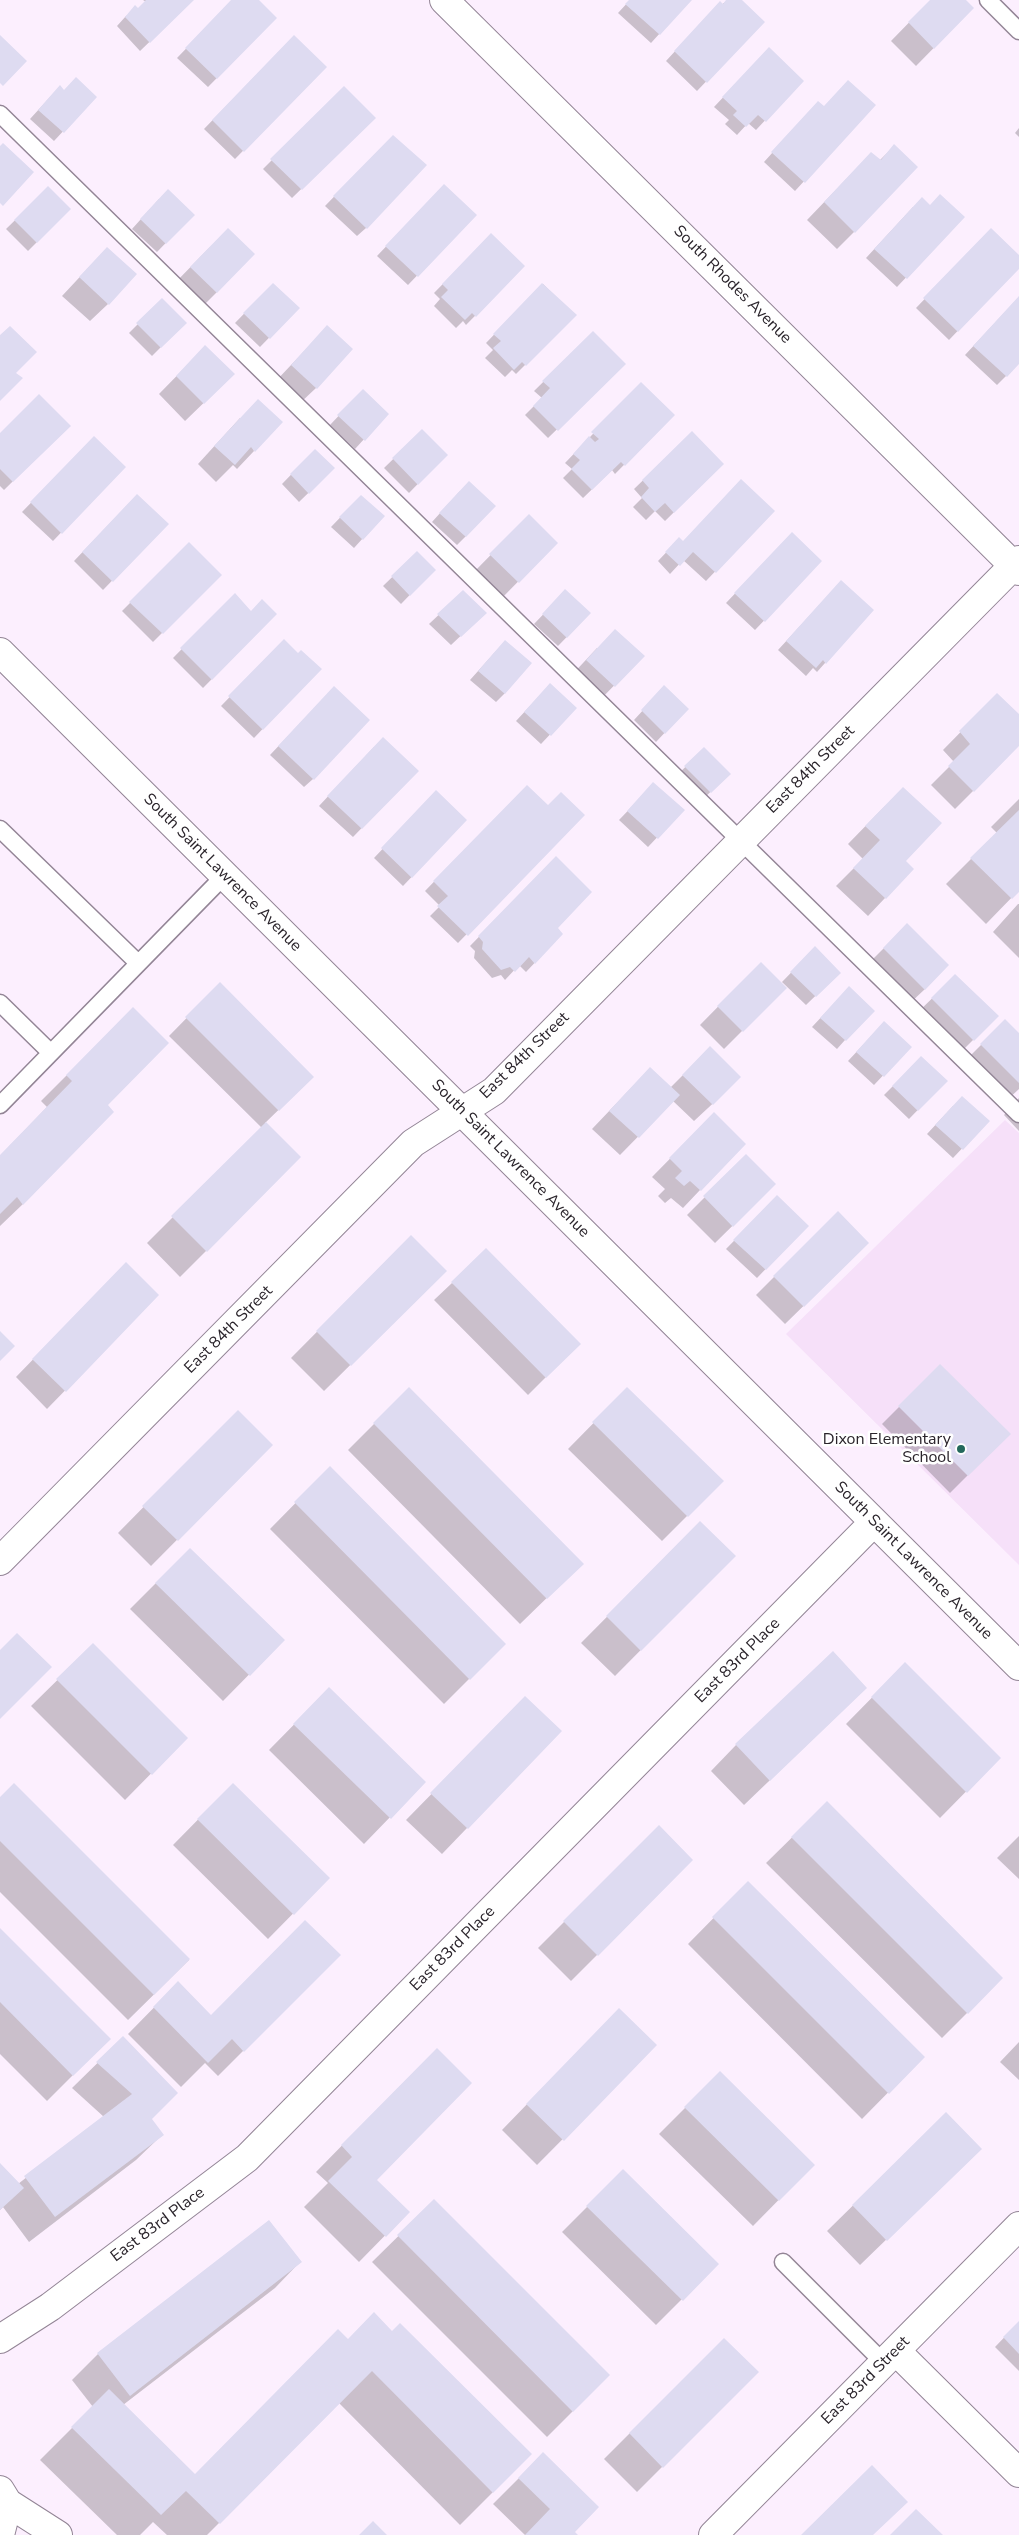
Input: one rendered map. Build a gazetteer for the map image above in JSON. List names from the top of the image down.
{
  "streets": {
    "street": [
      "South Rhodes Avenue",
      "East 84th Street",
      "South Saint Lawrence Avenue",
      "East 83rd Place",
      "East 83rd Street"
    ]
  },
  "crossings": [
    ["South Rhodes Avenue", "East 84th Street"],
    ["East 84th Street", "South Saint Lawrence Avenue"],
    ["South Saint Lawrence Avenue", "East 83rd Place"]
  ],
  "places": ["Dixon Elementary School"]
}
